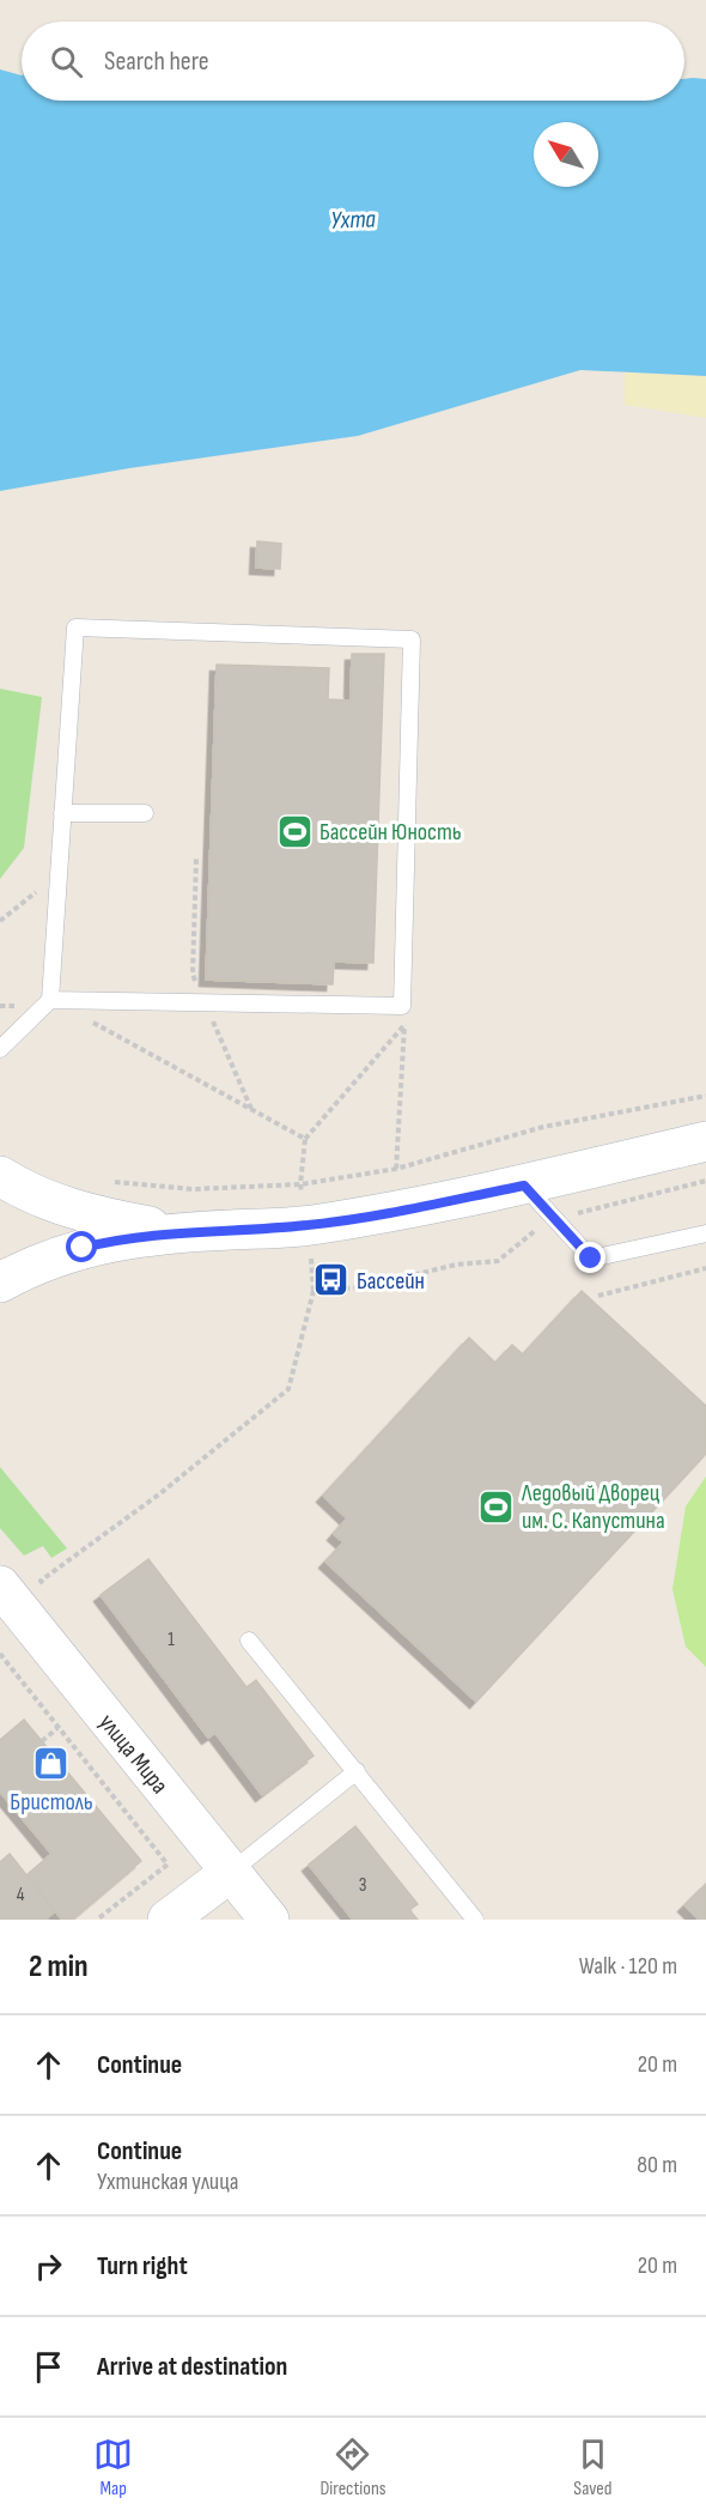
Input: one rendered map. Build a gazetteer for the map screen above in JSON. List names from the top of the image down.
{
  "streets": {
    "main road": ["улица Мира"]
  },
  "water": ["Ухта"],
  "places": {
    "sports": ["Бассейн Юность", "Ледовый Дворец им. С. Капустина"],
    "bus stop": ["Бассейн"],
    "shop": ["Бристоль"]
  },
  "house_numbers": ["1", "3", "4"],
  "north": "top left",
  "page": {
    "search": "Search here",
    "heading": ["2 min", "Walk · 120 m"],
    "list": [
      ["Continue", "20 m"],
      ["Continue", "Ухтинская улица", "80 m"],
      ["Turn right", "20 m"],
      "Arrive at destination"
    ],
    "nav": ["Map", "Directions", "Saved"]
  }
}
